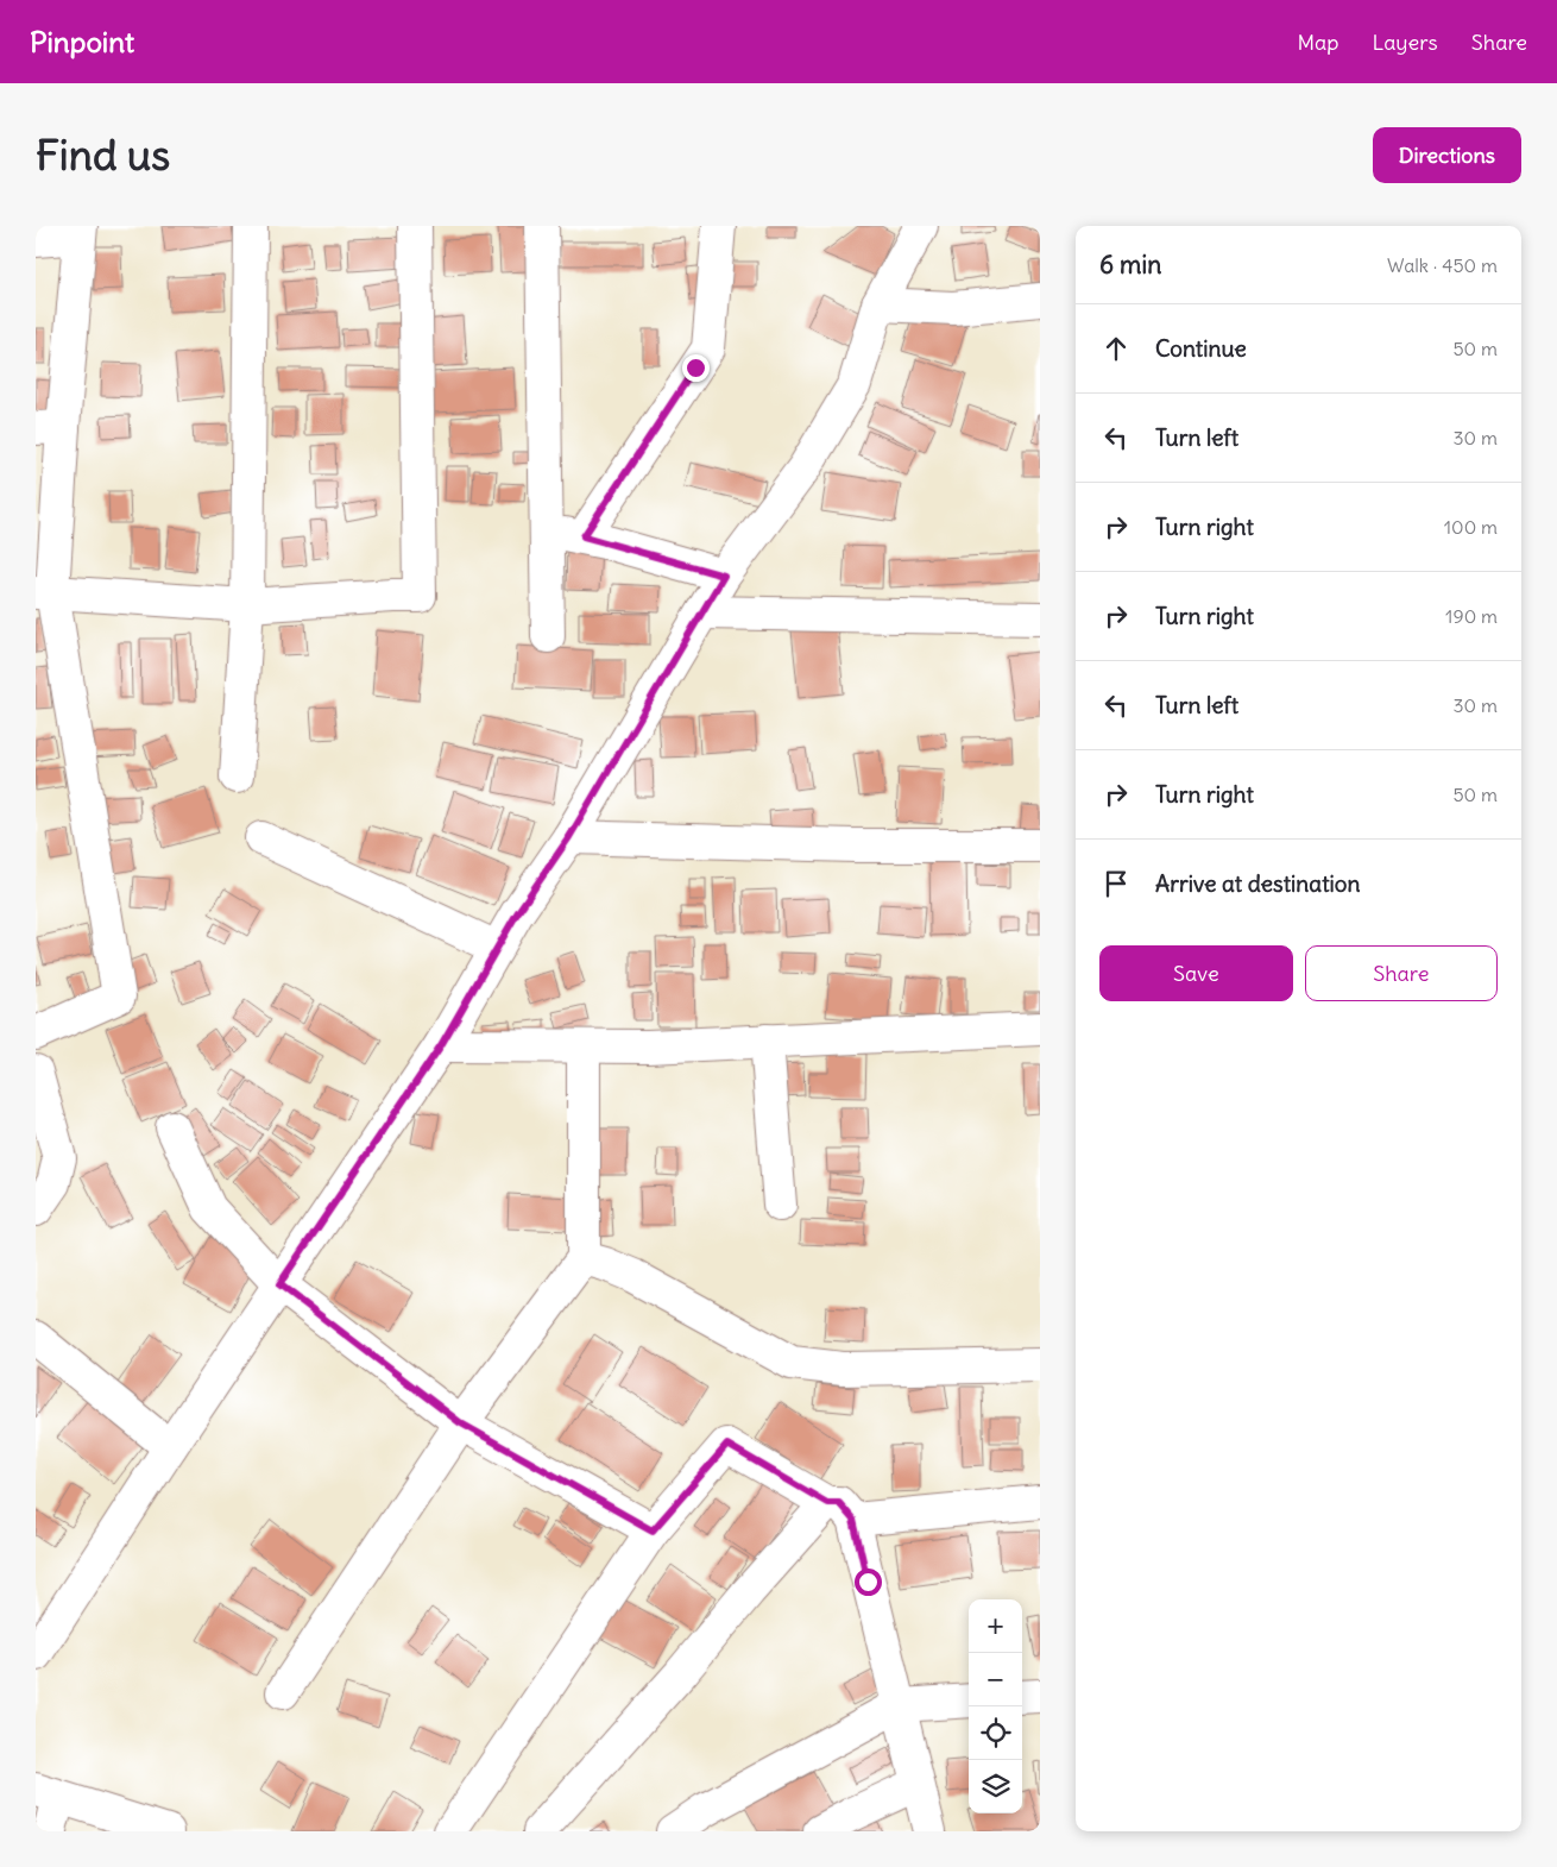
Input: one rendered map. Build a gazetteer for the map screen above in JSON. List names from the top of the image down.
{
  "page": {
    "header": "Pinpoint",
    "nav": ["Map", "Layers", "Share"],
    "buttons": [
      "Directions",
      ["Save", "Share"]
    ],
    "title": "Find us",
    "heading": ["6 min", "Walk · 450 m"],
    "list": [
      ["Continue", "50 m"],
      ["Turn left", "30 m"],
      ["Turn right", "100 m"],
      ["Turn right", "190 m"],
      ["Turn left", "30 m"],
      ["Turn right", "50 m"],
      "Arrive at destination"
    ],
    "map_buttons": ["+", "−"]
  }
}
